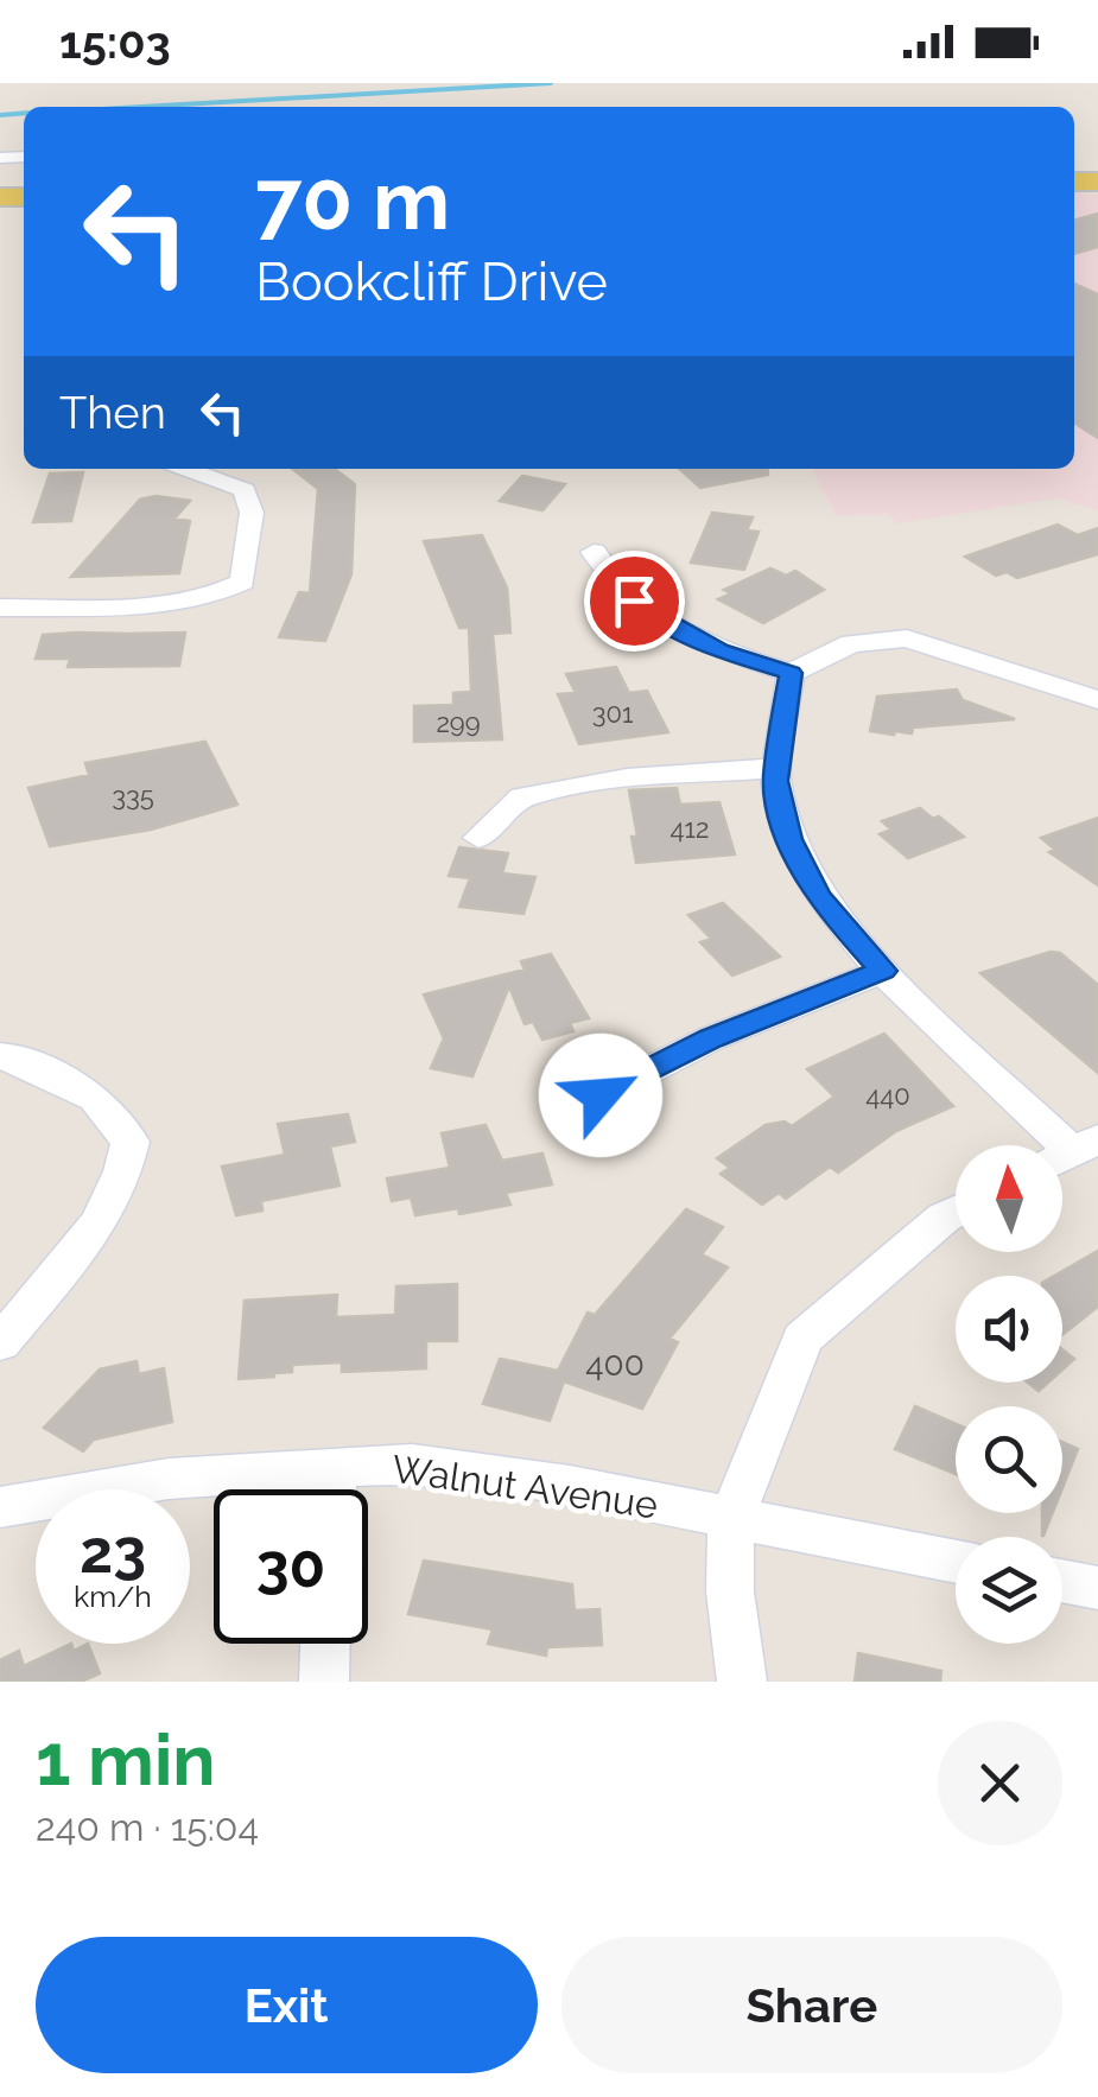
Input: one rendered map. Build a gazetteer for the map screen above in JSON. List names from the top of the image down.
{
  "streets": {
    "street": ["Walnut Avenue"]
  },
  "house_numbers": [
    "301",
    "299",
    "335",
    "412",
    "440",
    "400"
  ],
  "north": "top",
  "page": {
    "status": "15:03",
    "turn": ["70 m", "Bookcliff Drive"],
    "then": "Then",
    "speed": "23 km/h",
    "limit": "30",
    "heading": ["1 min", "240 m · 15:04"],
    "buttons": ["Exit", "Share"]
  }
}
